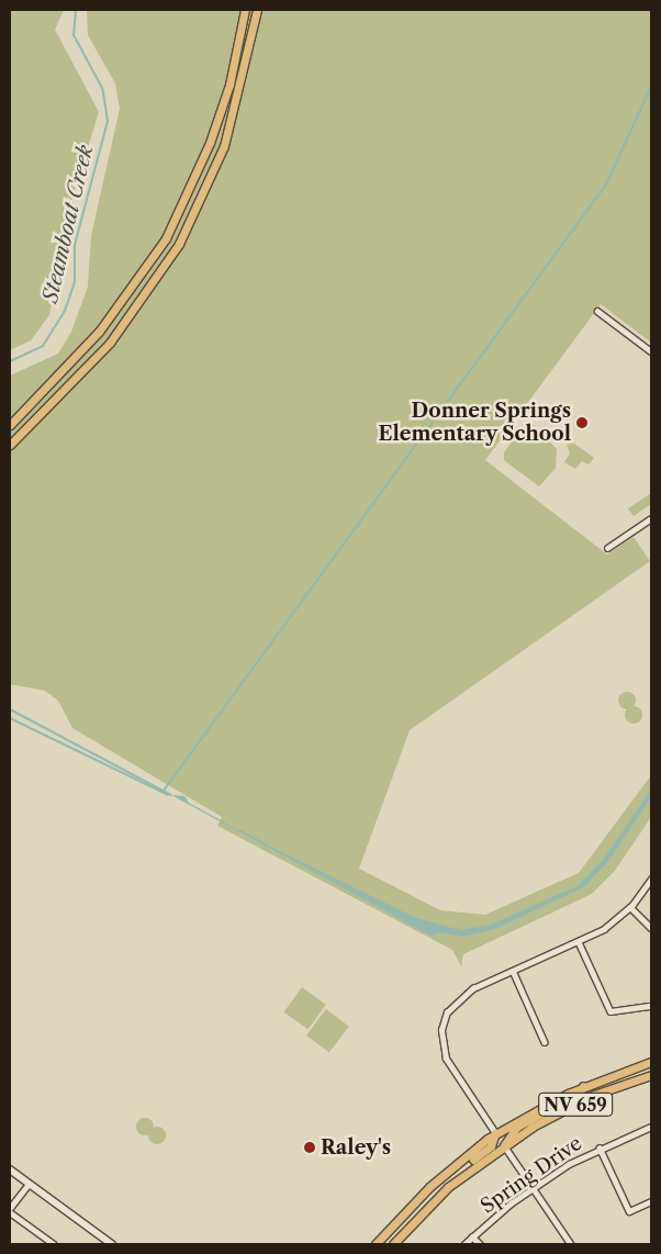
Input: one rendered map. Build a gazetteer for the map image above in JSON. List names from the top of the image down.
{
  "streets": {
    "main road": ["NV 659"],
    "street": ["Spring Drive"]
  },
  "water": ["Steamboat Creek"],
  "places": ["Donner Springs Elementary School", "Raley's"]
}
